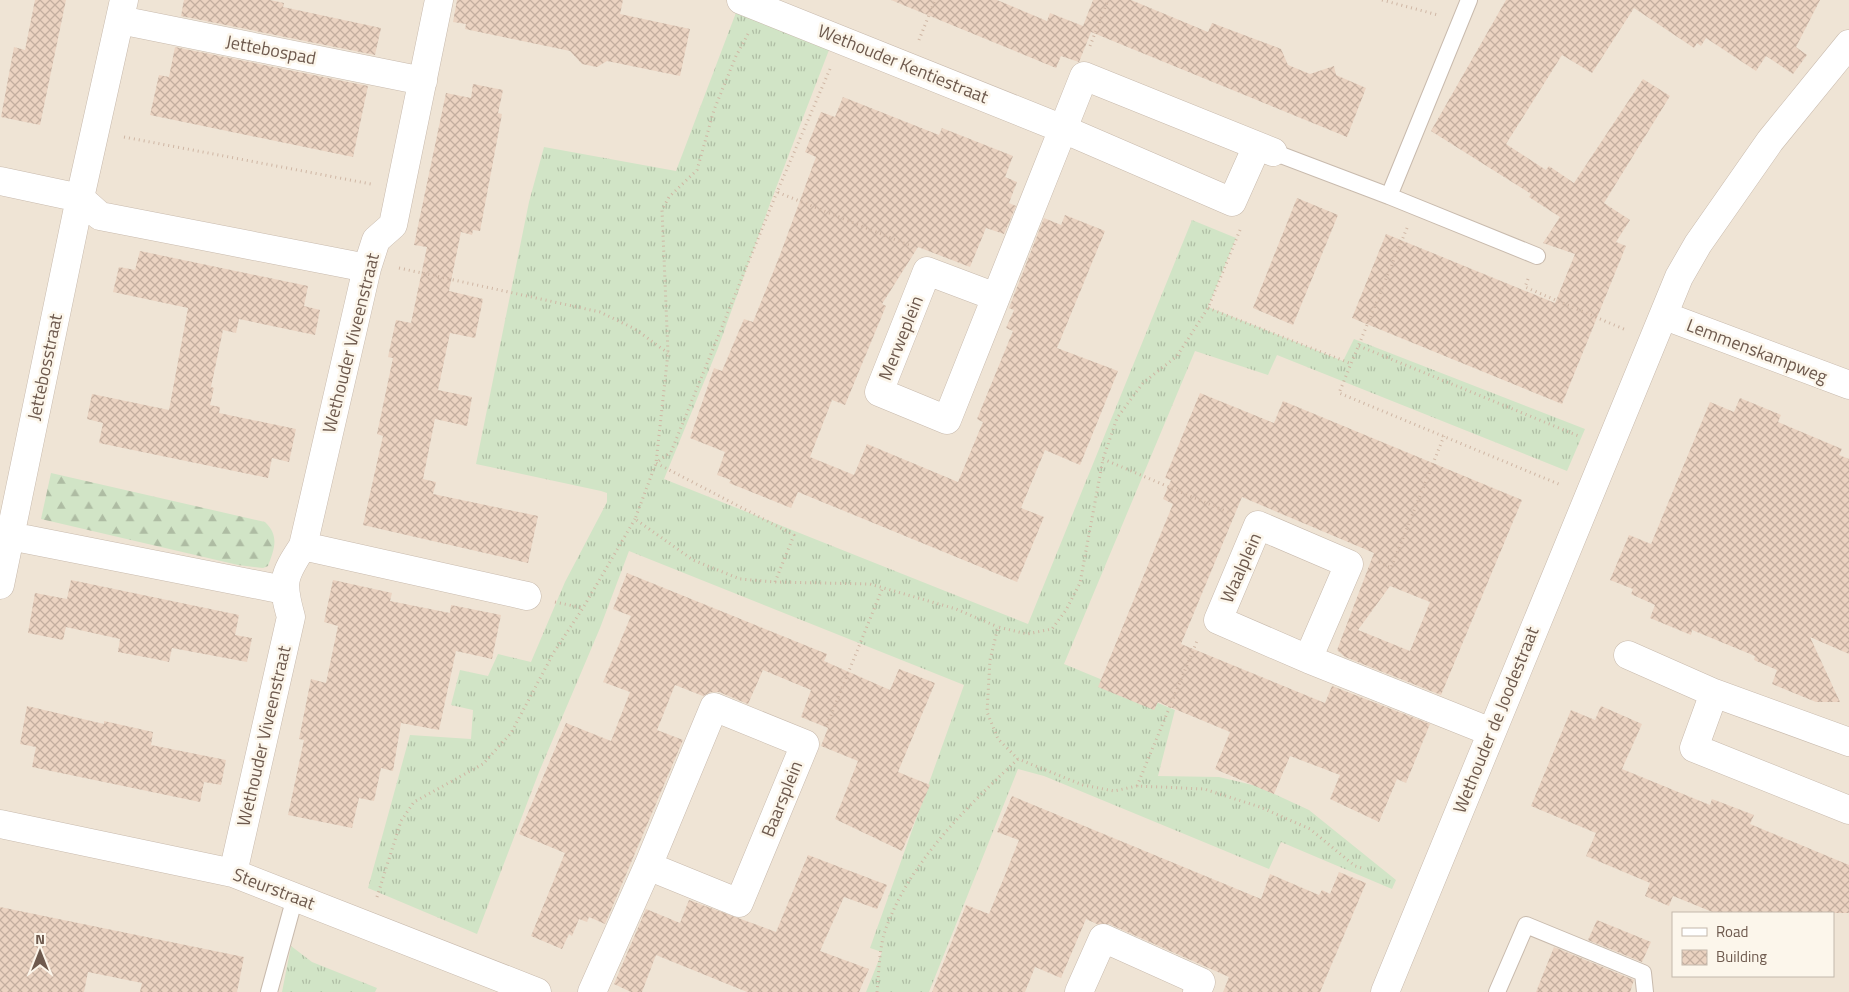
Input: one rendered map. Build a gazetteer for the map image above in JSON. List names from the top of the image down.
{
  "streets": {
    "street": [
      "Jettebospad",
      "Wethouder Kentiestraat",
      "Merweplein",
      "Wethouder Viveenstraat",
      "Lemmenskampweg",
      "Jettebosstraat",
      "Waalplein",
      "Wethouder de Joodestraat",
      "Baarsplein",
      "Steurstraat"
    ]
  },
  "crossings": [
    ["Jettebospad", "Wethouder Viveenstraat"],
    ["Jettebospad", "Jettebosstraat"],
    ["Wethouder Kentiestraat", "Merweplein"],
    ["Wethouder Viveenstraat", "Steurstraat"],
    ["Lemmenskampweg", "Wethouder de Joodestraat"],
    ["Waalplein", "Wethouder de Joodestraat"]
  ],
  "legend": ["Road", "Building"],
  "north": "top"
}
